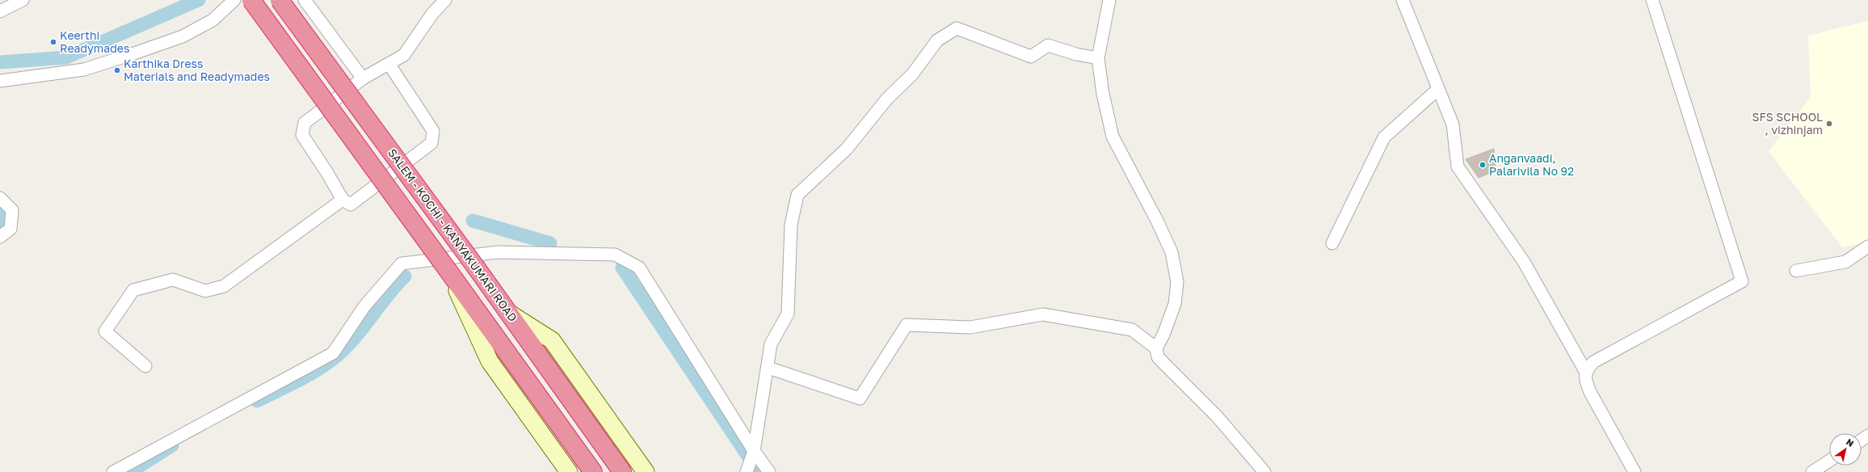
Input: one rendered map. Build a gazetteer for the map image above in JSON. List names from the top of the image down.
{
  "streets": {
    "highway": ["SALEM - KOCHI - KANYAKUMARI ROAD"]
  },
  "places": [
    "Keerthi Readymades",
    "Karthika Dress Materials and Readymades",
    "SFS SCHOOL , vizhinjam",
    "Anganvaadi, Palarivila No 92"
  ],
  "north": "top right"
}
